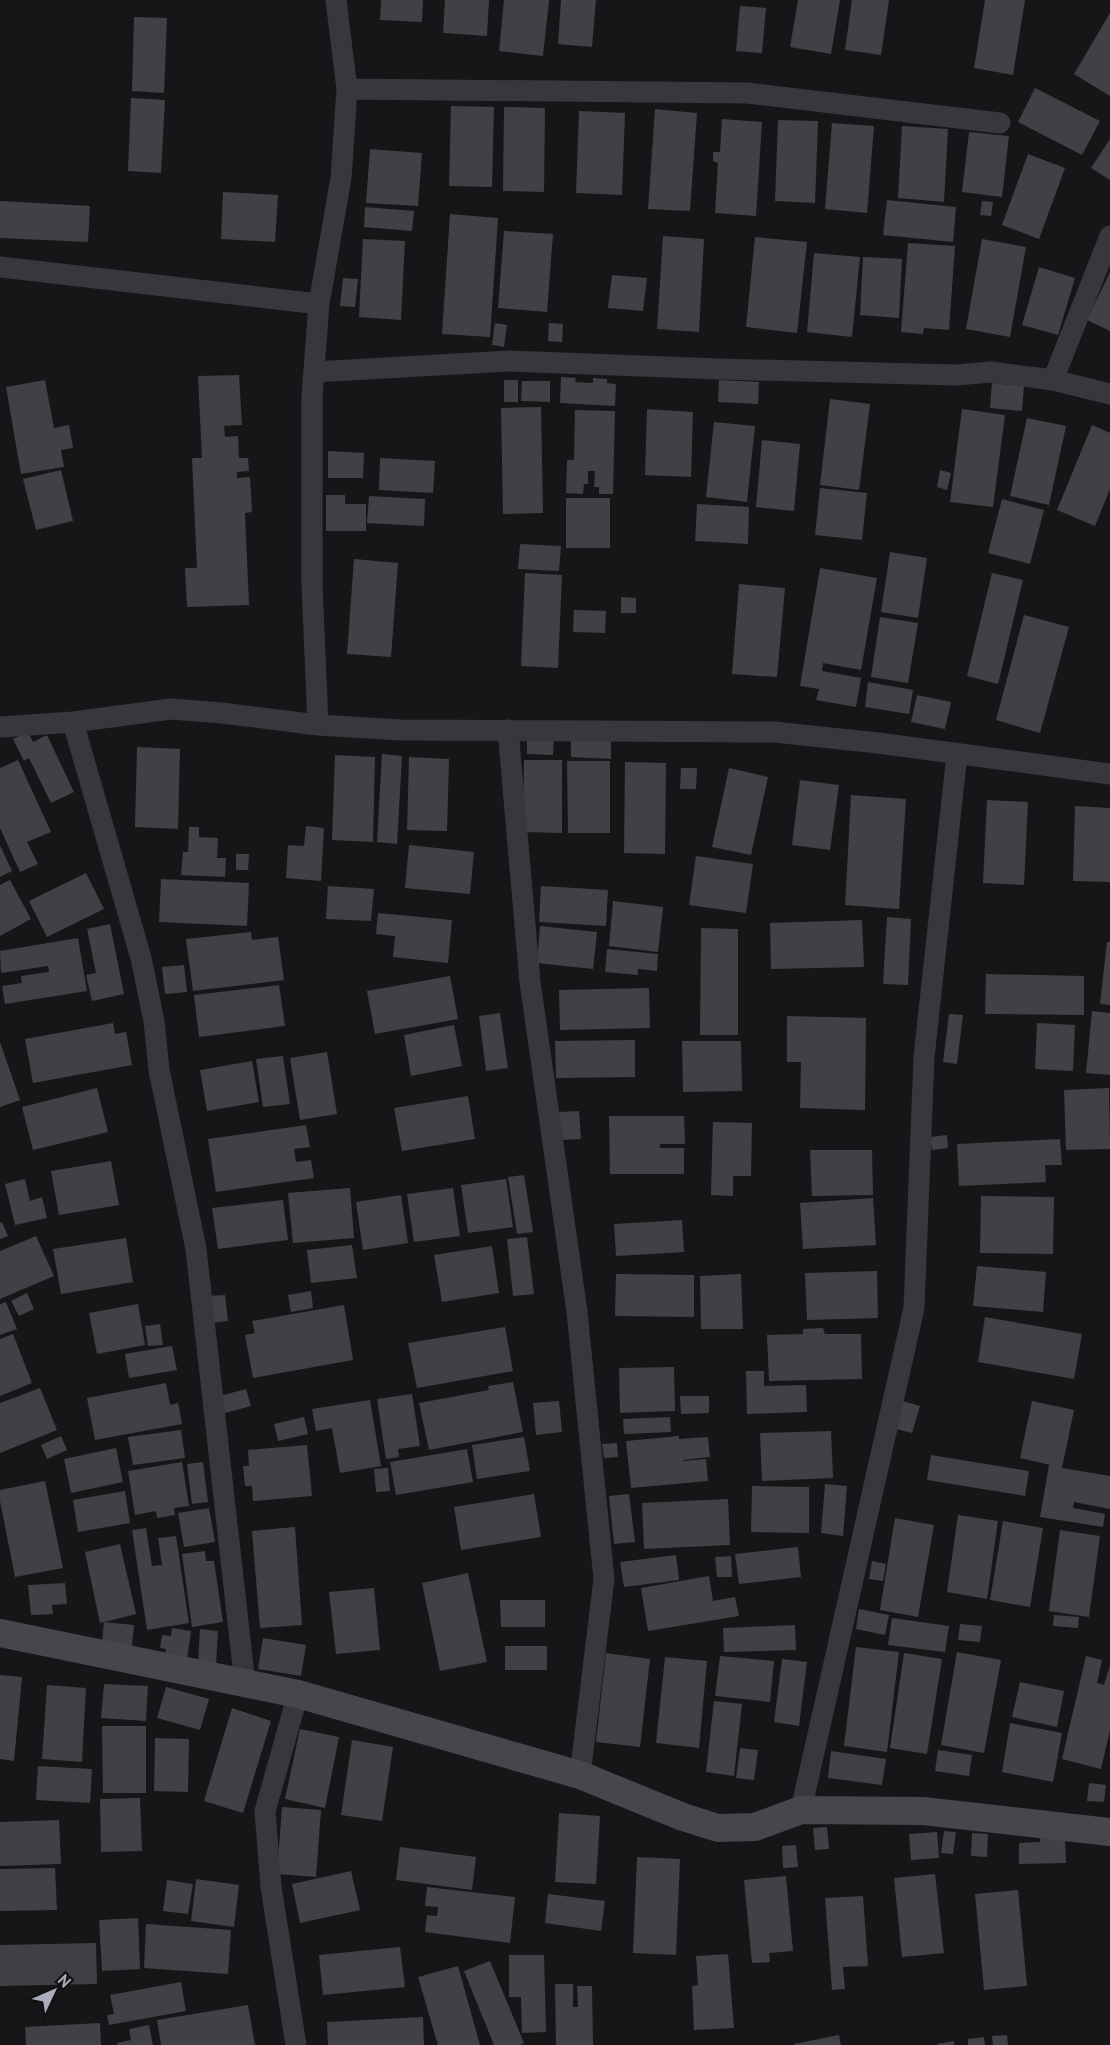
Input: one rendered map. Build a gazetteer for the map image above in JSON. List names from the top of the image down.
{
  "north": "top right"
}
